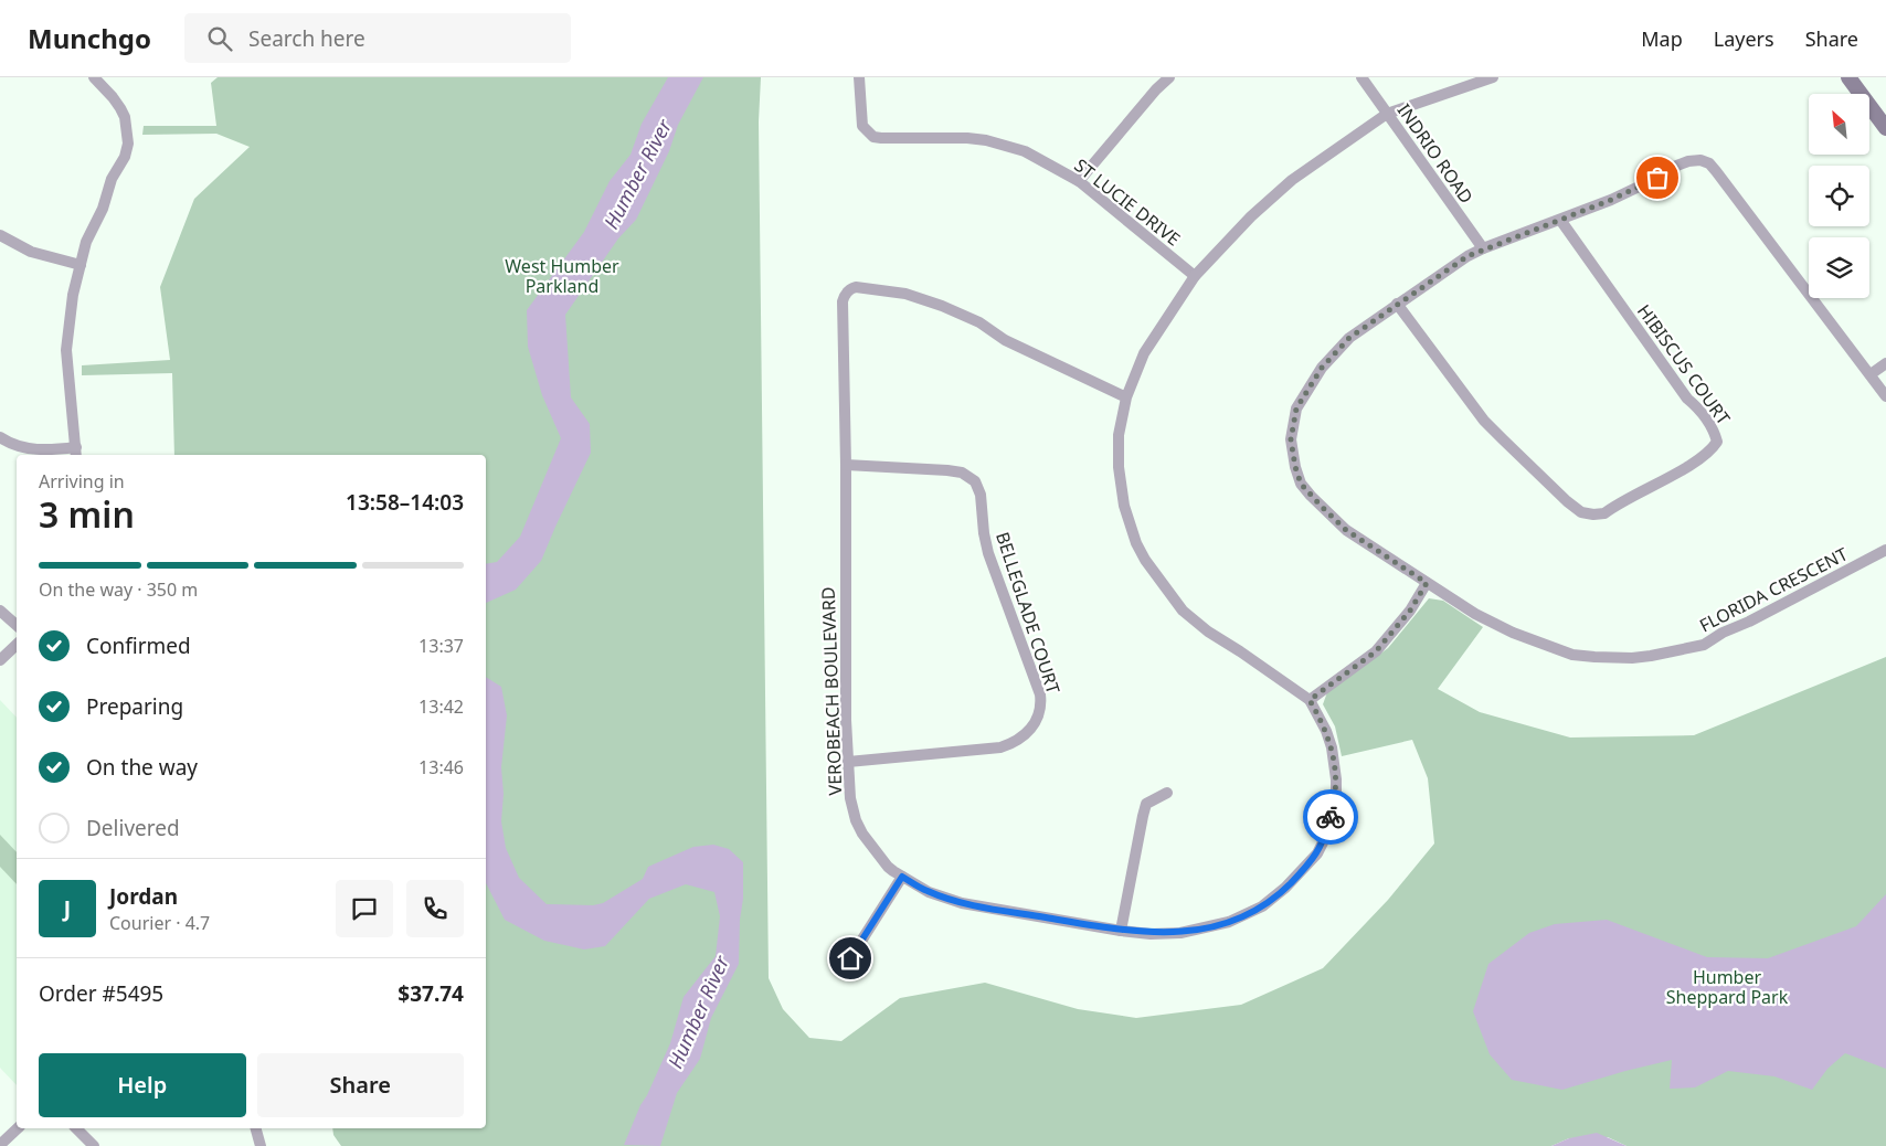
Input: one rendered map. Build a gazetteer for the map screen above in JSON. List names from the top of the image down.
{
  "streets": {
    "street": [
      "INDRIO ROAD",
      "ST LUCIE DRIVE",
      "HIBISCUS COURT",
      "FLORIDA CRESCENT",
      "BELLEGLADE COURT",
      "VEROBEACH BOULEVARD"
    ]
  },
  "crossings": [
    ["INDRIO ROAD", "FLORIDA CRESCENT"],
    ["INDRIO ROAD", "VEROBEACH BOULEVARD"],
    ["ST LUCIE DRIVE", "VEROBEACH BOULEVARD"],
    ["HIBISCUS COURT", "FLORIDA CRESCENT"],
    ["BELLEGLADE COURT", "VEROBEACH BOULEVARD"]
  ],
  "water": ["Humber River"],
  "parks": ["West Humber Parkland", "Humber Sheppard Park"],
  "north": "top left",
  "page": {
    "header": "Munchgo",
    "search": "Search here",
    "nav": ["Map", "Layers", "Share"],
    "heading": ["3 min", "Arriving in", "13:58–14:03"],
    "panel": [
      "Jordan",
      "Courier · 4.7",
      "Order #5495",
      "$37.74"
    ],
    "bar": "On the way · 350 m",
    "list": [
      ["Confirmed", "13:37"],
      ["Preparing", "13:42"],
      ["On the way", "13:46"],
      "Delivered"
    ],
    "round": "J",
    "buttons": ["Help", "Share"]
  }
}
